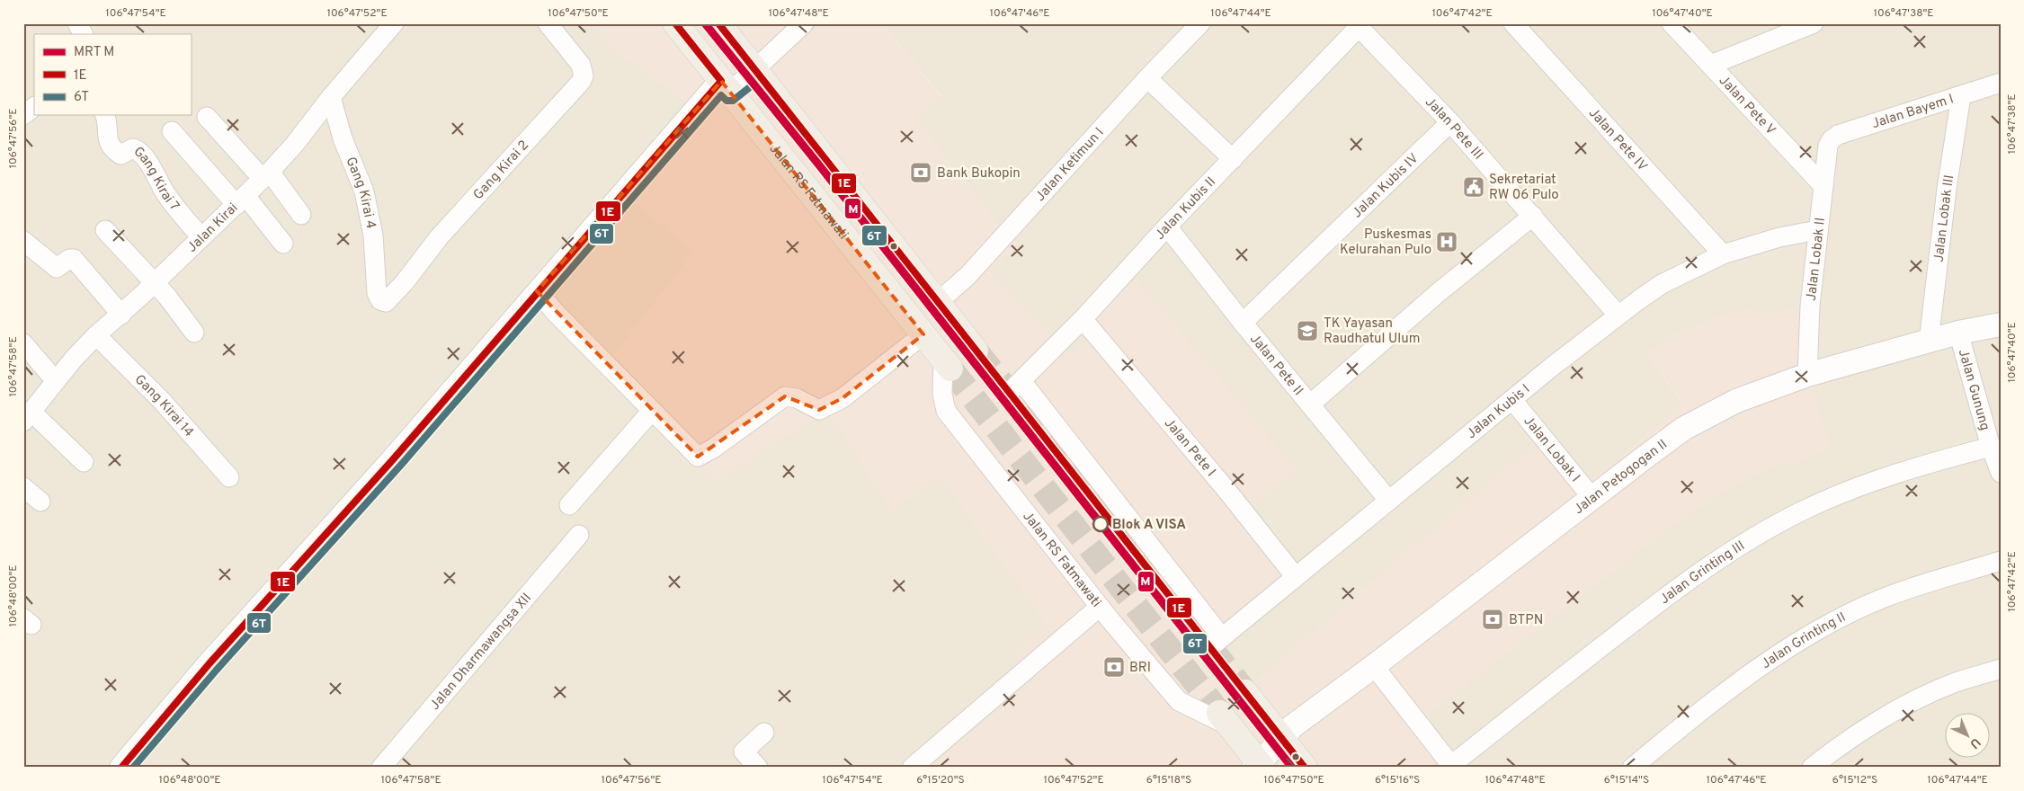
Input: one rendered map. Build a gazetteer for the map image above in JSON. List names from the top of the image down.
{
  "streets": {
    "main road": ["Jalan RS Fatmawati"],
    "street": [
      "Jalan Pete V",
      "Jalan Bayem I",
      "Jalan Pete III",
      "Jalan Pete IV",
      "Jalan Ketimun I",
      "Gang Kirai 2",
      "Gang Kirai 7",
      "Jalan Kubis IV",
      "Gang Kirai 4",
      "Jalan Kubis II",
      "Jalan Lobak III",
      "Jalan Kirai",
      "Jalan Lobak II",
      "Jalan Pete II",
      "Jalan Gunung",
      "Gang Kirai 14",
      "Jalan Kubis I",
      "Jalan Pete I",
      "Jalan Lobak I",
      "Jalan Petogogan II",
      "Jalan Grinting III",
      "Jalan Grinting II",
      "Jalan Dharmawangsa XII"
    ]
  },
  "crossings": [
    ["Jalan Pete V", "Jalan Lobak II"],
    ["Jalan Bayem I", "Jalan Lobak III"],
    ["Jalan Bayem I", "Jalan Lobak II"],
    ["Jalan Pete III", "Jalan Kubis IV"],
    ["Jalan Pete III", "Jalan Kubis II"],
    ["Jalan Pete III", "Jalan Kubis I"],
    ["Jalan Pete IV", "Jalan Kubis I"],
    ["Gang Kirai 2", "Gang Kirai 4"],
    ["Gang Kirai 7", "Jalan Kirai"],
    ["Jalan Kubis IV", "Jalan Pete II"],
    ["Jalan RS Fatmawati", "Jalan Petogogan II"],
    ["Gang Kirai 4", "Jalan Kirai"],
    ["Jalan Kubis II", "Jalan Pete II"],
    ["Jalan Kubis II", "Jalan Kubis I"],
    ["Jalan Kubis II", "Jalan Pete I"],
    ["Jalan Lobak III", "Jalan Petogogan II"],
    ["Jalan Kirai", "Gang Kirai 14"],
    ["Jalan Lobak II", "Jalan Kubis I"],
    ["Jalan Lobak II", "Jalan Petogogan II"],
    ["Jalan Pete II", "Jalan Kubis I"],
    ["Jalan Gunung", "Jalan Petogogan II"],
    ["Jalan Gunung", "Jalan Grinting III"],
    ["Jalan Kubis I", "Jalan Pete I"],
    ["Jalan Kubis I", "Jalan Lobak I"],
    ["Jalan Lobak I", "Jalan Petogogan II"]
  ],
  "places": {
    "bank": ["Bank Bukopin", "BTPN", "BRI"],
    "public building": ["Sekretariat RW 06 Pulo"],
    "hospital": ["Puskesmas Kelurahan Pulo"],
    "school or university": ["TK Yayasan Raudhatul Ulum"],
    "other": ["Blok A VISA"]
  },
  "lines": ["metro line M", "transit line 1E", "transit line 6T"],
  "legend": ["MRT M", "1E", "6T"],
  "north": "bottom right",
  "coordinates": [
    "106°47'54\"E",
    "106°47'52\"E",
    "106°47'50\"E",
    "106°47'48\"E",
    "106°47'46\"E",
    "106°47'44\"E",
    "106°47'42\"E",
    "106°47'40\"E",
    "106°47'38\"E",
    "106°47'56\"E",
    "106°47'58\"E",
    "106°48'00\"E",
    "6°15'20\"S",
    "6°15'18\"S",
    "6°15'16\"S",
    "6°15'14\"S",
    "6°15'12\"S"
  ]
}
